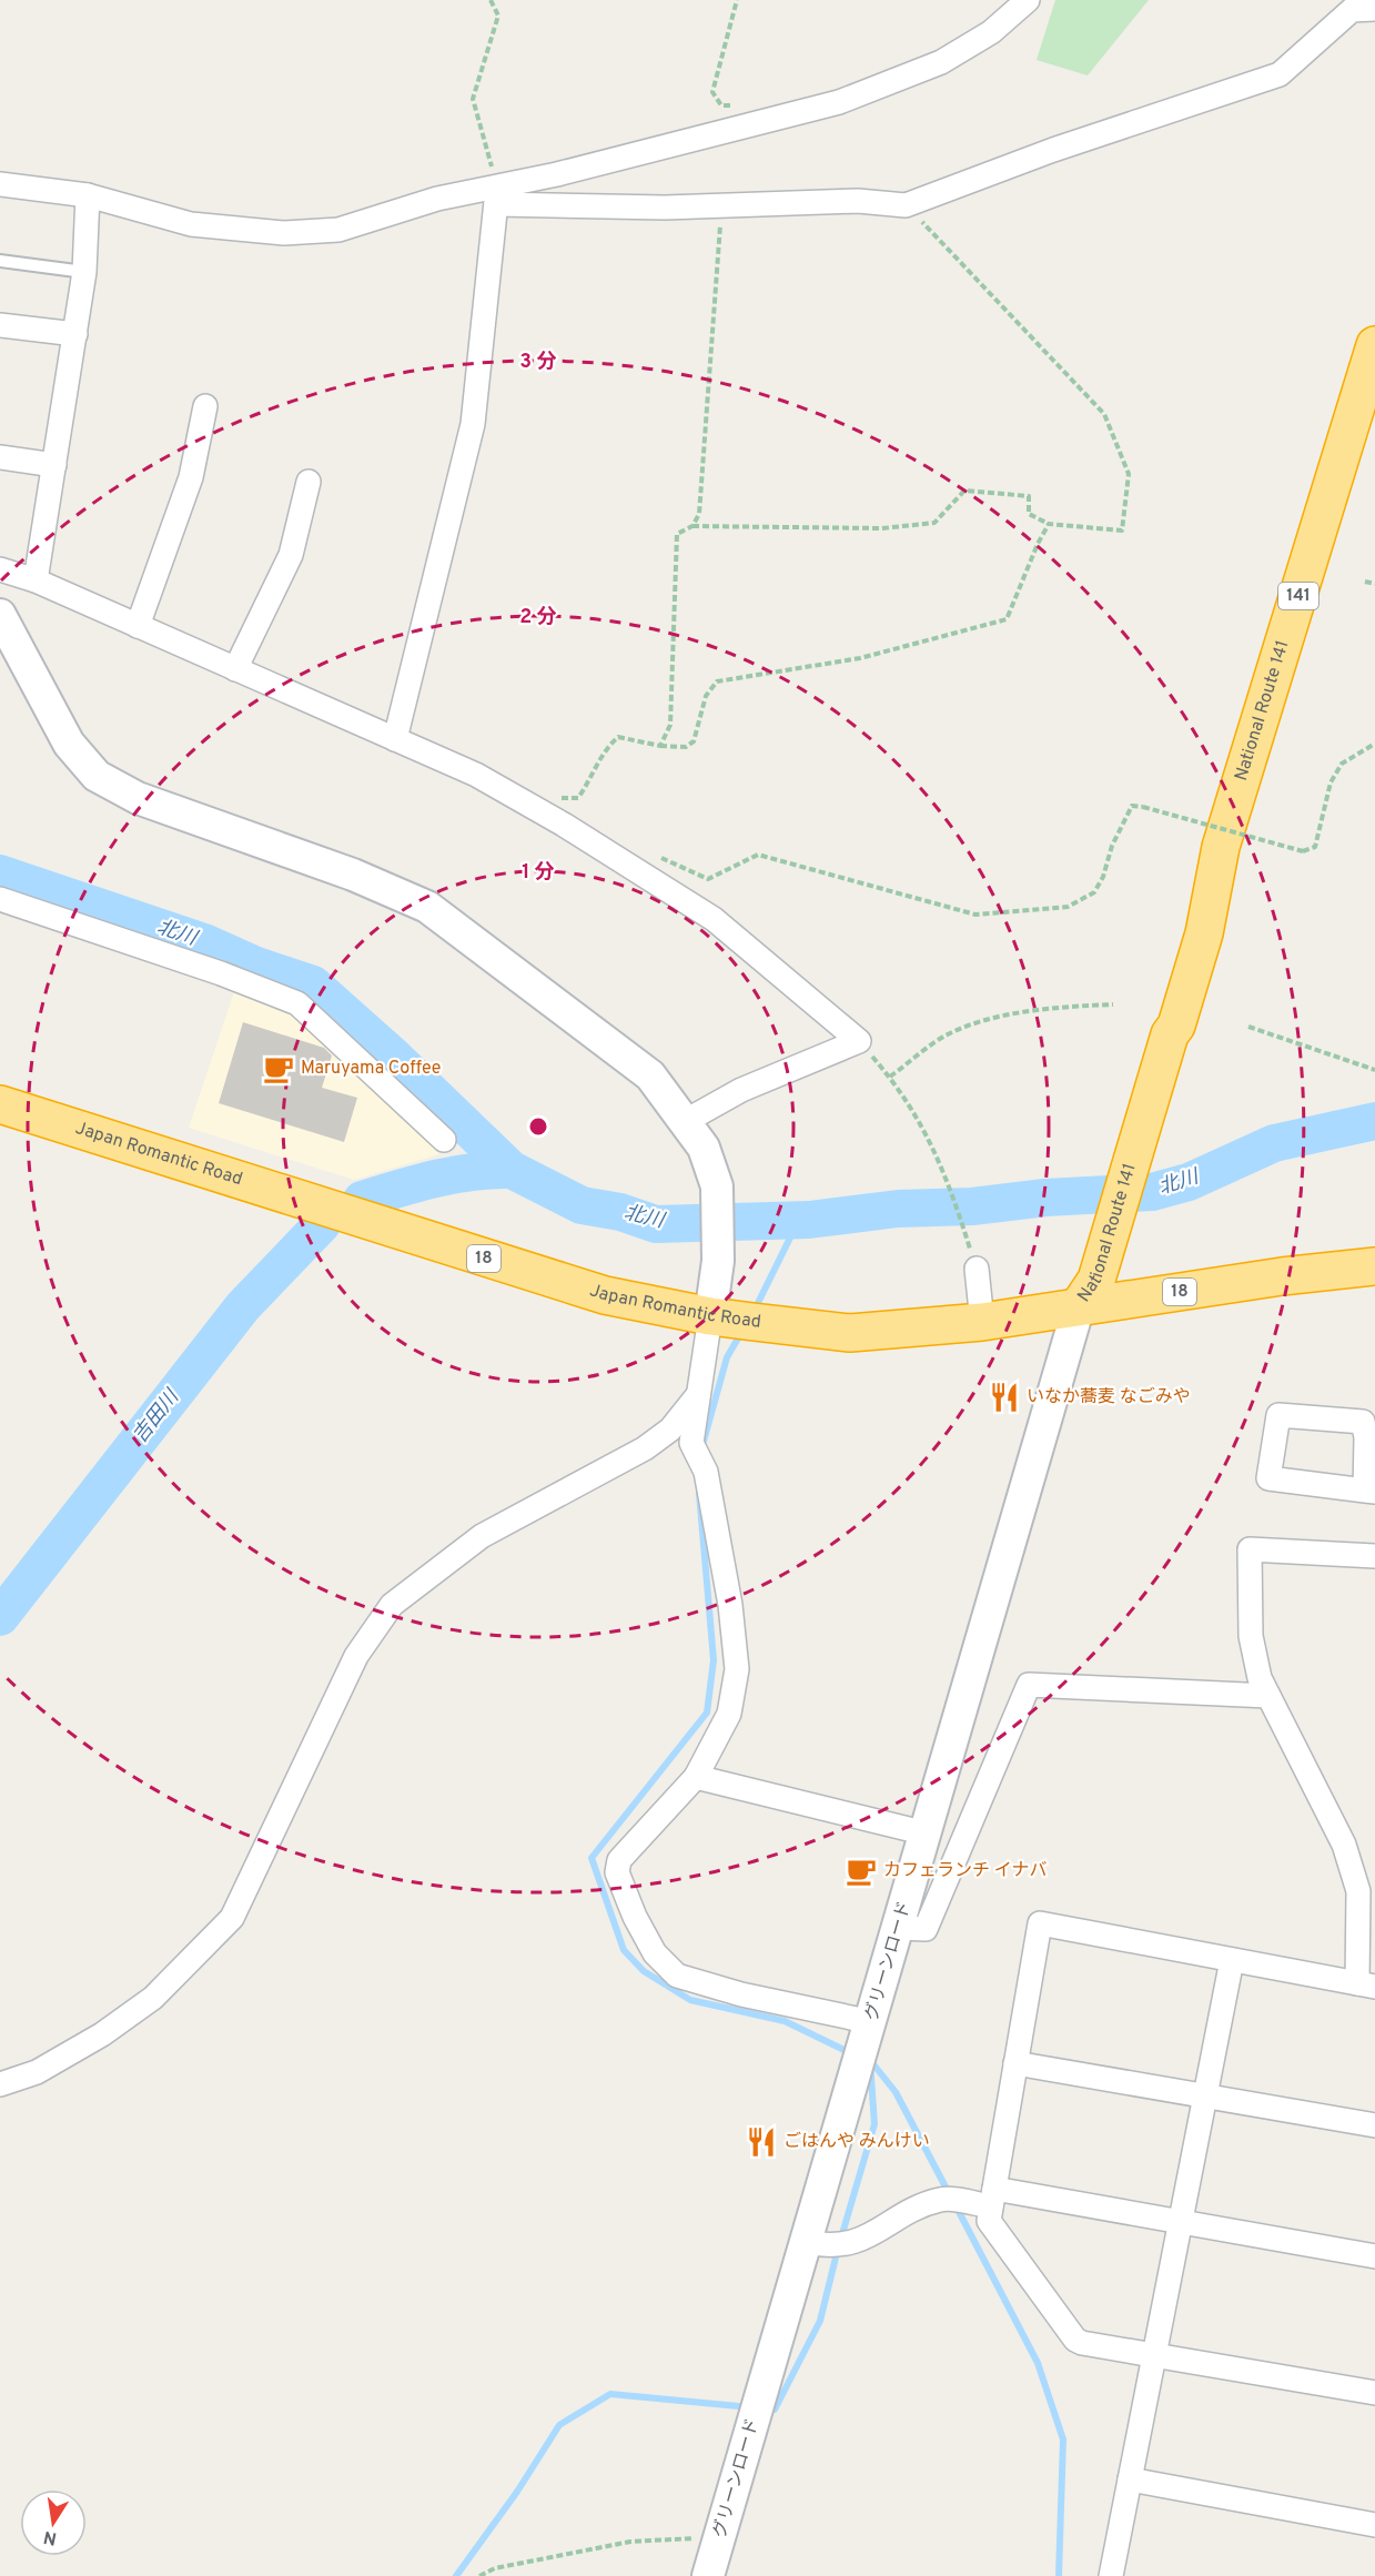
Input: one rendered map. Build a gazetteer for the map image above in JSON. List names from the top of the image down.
{
  "streets": {
    "highway": [
      "141",
      "National Route 141",
      "Japan Romantic Road",
      "18"
    ],
    "street": ["グリーンロード"]
  },
  "crossings": [
    ["National Route 141", "Japan Romantic Road"],
    ["National Route 141", "グリーンロード"],
    ["Japan Romantic Road", "グリーンロード"]
  ],
  "water": ["北川", "吉田川"],
  "places": {
    "cafe": ["Maruyama Coffee", "カフェランチ イナバ"],
    "restaurant": ["いなか蕎麦 なごみや", "ごはんや みんけい"]
  },
  "north": "bottom",
  "rings": ["3 分", "2 分", "1 分"]
}
